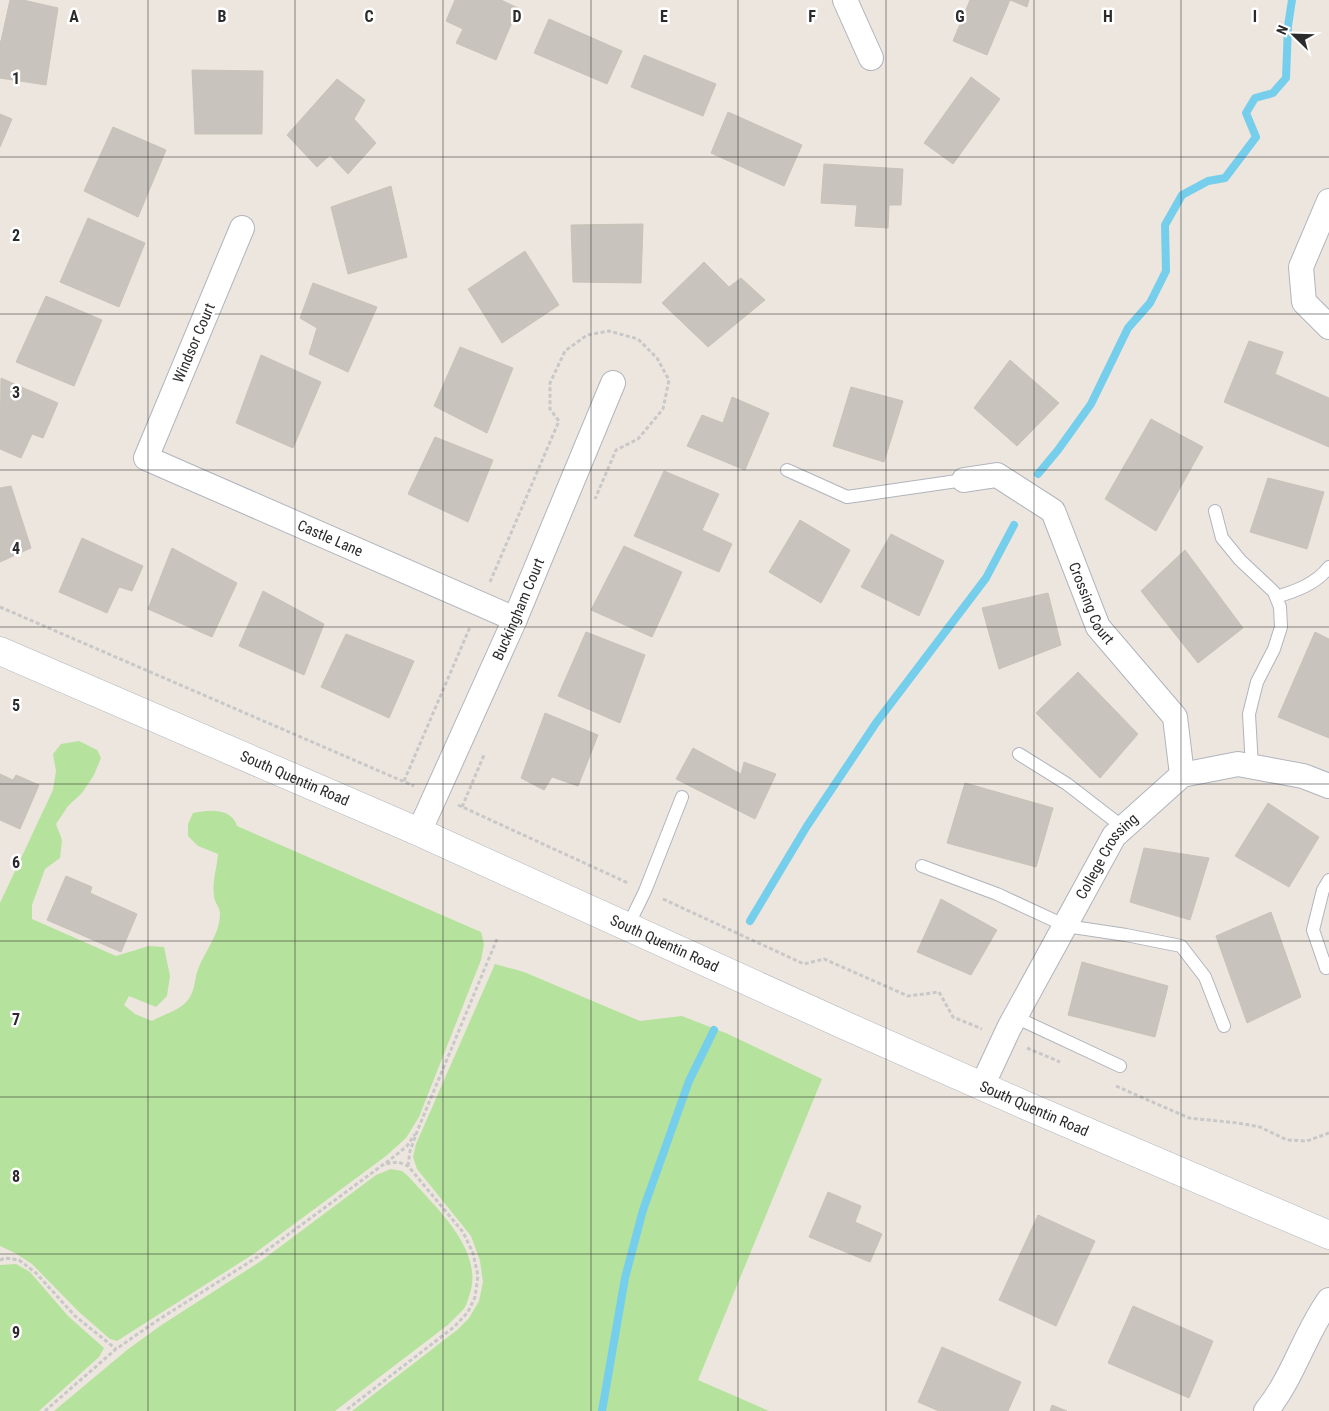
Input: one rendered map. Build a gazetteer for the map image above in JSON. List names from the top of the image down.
{
  "streets": {
    "main road": ["South Quentin Road"],
    "street": [
      "Windsor Court",
      "Castle Lane",
      "Crossing Court",
      "Buckingham Court",
      "College Crossing"
    ]
  },
  "crossings": [
    ["Windsor Court", "Castle Lane"],
    ["Castle Lane", "Buckingham Court"],
    ["Crossing Court", "College Crossing"],
    ["Buckingham Court", "South Quentin Road"],
    ["South Quentin Road", "College Crossing"]
  ],
  "north": "top left",
  "grid": {
    "columns": [
      "A",
      "B",
      "C",
      "D",
      "E",
      "F",
      "G",
      "H",
      "I"
    ],
    "rows": [
      "1",
      "2",
      "3",
      "4",
      "5",
      "6",
      "7",
      "8",
      "9"
    ]
  }
}
